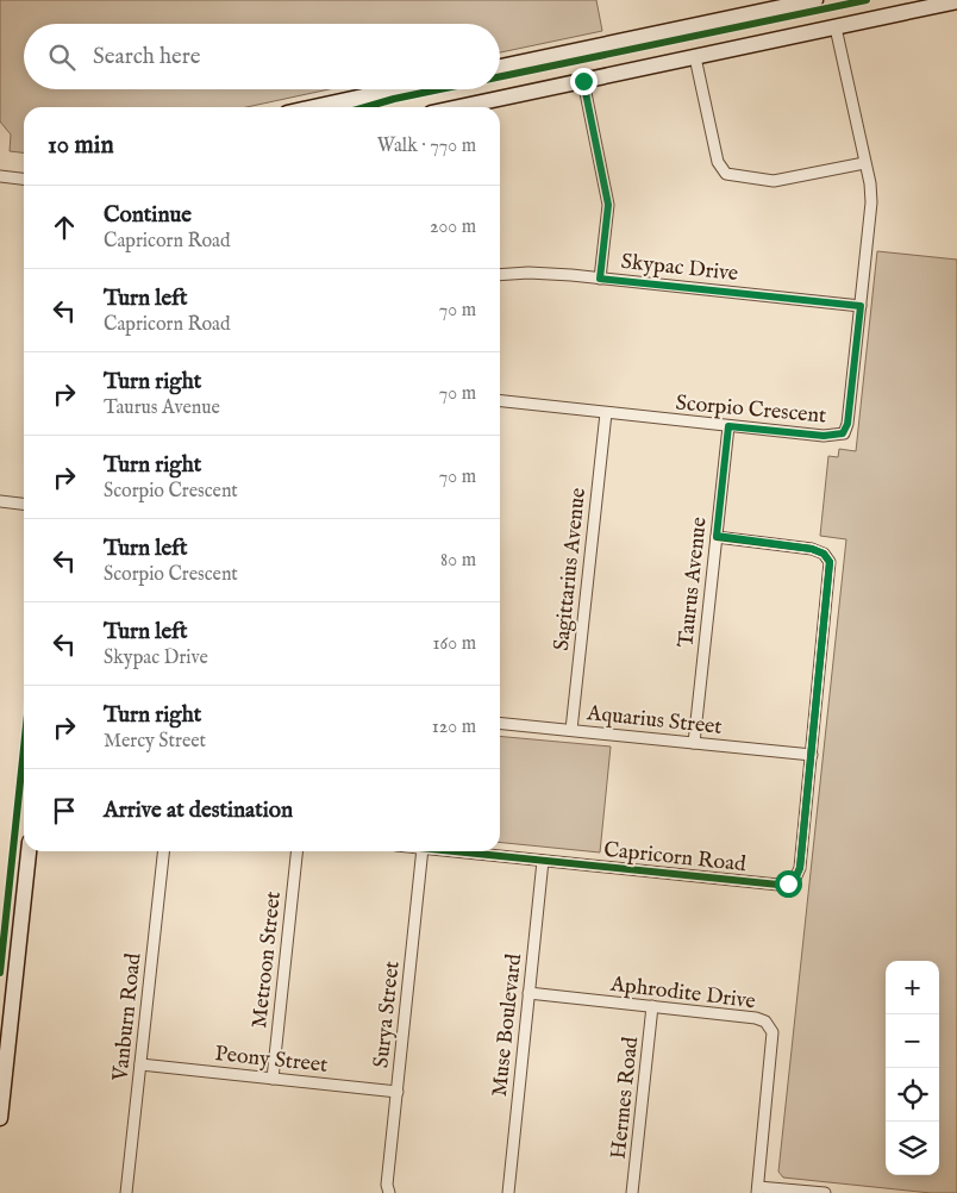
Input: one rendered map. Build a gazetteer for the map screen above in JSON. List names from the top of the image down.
{
  "streets": {
    "street": [
      "Skypac Drive",
      "Scorpio Crescent",
      "Sagittarius Avenue",
      "Taurus Avenue",
      "Aquarius Street",
      "Capricorn Road",
      "Metroon Street",
      "Aphrodite Drive",
      "Surya Street",
      "Vanburn Road",
      "Muse Boulevard",
      "Peony Street",
      "Hermes Road"
    ]
  },
  "crossings": [
    ["Skypac Drive", "Scorpio Crescent"],
    ["Scorpio Crescent", "Sagittarius Avenue"],
    ["Scorpio Crescent", "Taurus Avenue"],
    ["Sagittarius Avenue", "Aquarius Street"],
    ["Taurus Avenue", "Aquarius Street"],
    ["Taurus Avenue", "Capricorn Road"],
    ["Aquarius Street", "Capricorn Road"],
    ["Capricorn Road", "Muse Boulevard"],
    ["Metroon Street", "Peony Street"],
    ["Aphrodite Drive", "Muse Boulevard"],
    ["Aphrodite Drive", "Hermes Road"],
    ["Surya Street", "Peony Street"],
    ["Vanburn Road", "Peony Street"]
  ],
  "page": {
    "search": "Search here",
    "heading": ["10 min", "Walk · 770 m"],
    "list": [
      ["Continue", "Capricorn Road", "200 m"],
      ["Turn left", "Capricorn Road", "70 m"],
      ["Turn right", "Taurus Avenue", "70 m"],
      ["Turn right", "Scorpio Crescent", "70 m"],
      ["Turn left", "Scorpio Crescent", "80 m"],
      ["Turn left", "Skypac Drive", "160 m"],
      ["Turn right", "Mercy Street", "120 m"],
      "Arrive at destination"
    ],
    "map_buttons": ["+", "−"]
  }
}
